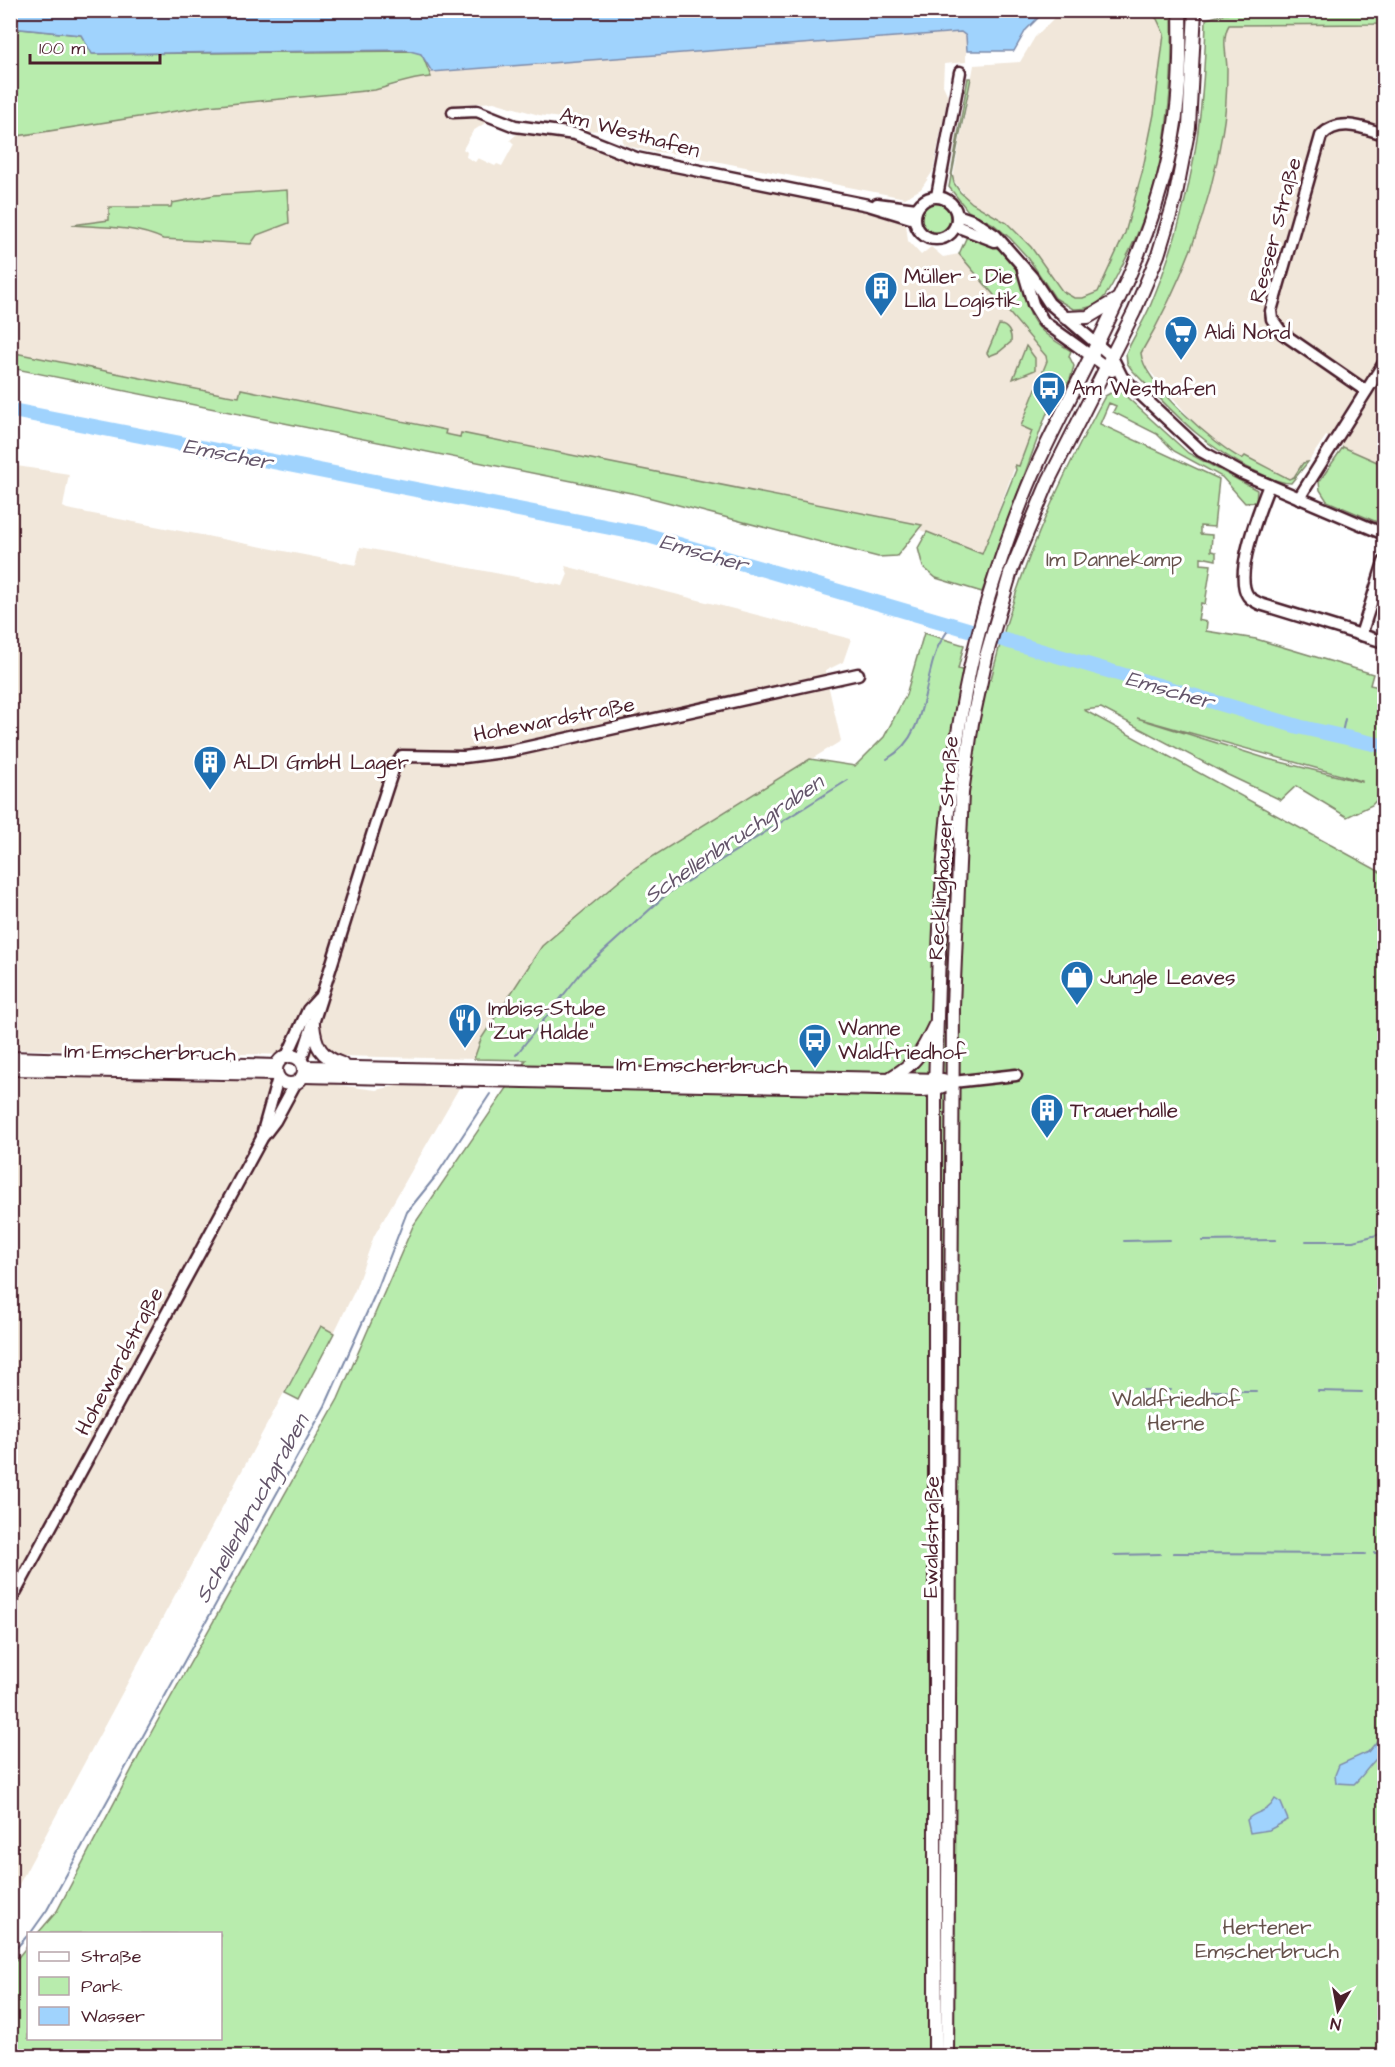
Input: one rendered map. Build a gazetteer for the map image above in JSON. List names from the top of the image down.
{
  "streets": {
    "main road": ["Recklinghauser Straße", "Im Emscherbruch", "Ewaldstraße"],
    "street": ["Am Westhafen", "Resser Straße", "Hohewardstraße"]
  },
  "crossings": [
    ["Hohewardstraße", "Im Emscherbruch"],
    ["Recklinghauser Straße", "Im Emscherbruch"],
    ["Recklinghauser Straße", "Ewaldstraße"],
    ["Im Emscherbruch", "Ewaldstraße"]
  ],
  "water": ["Emscher", "Schellenbruchgraben"],
  "parks": ["Im Dannekamp", "Waldfriedhof Herne", "Hertener Emscherbruch"],
  "places": {
    "building": ["Müller - Die Lila Logistik", "ALDI GmbH Lager", "Trauerhalle"],
    "supermarket": ["Aldi Nord"],
    "bus stop": ["Am Westhafen", "Wanne Waldfriedhof"],
    "shop": ["Jungle Leaves"],
    "restaurant": ["Imbiss-Stube \"Zur Halde\""]
  },
  "legend": ["Straße", "Park", "Wasser"],
  "scale_bar": "100 m",
  "north": "bottom"
}
